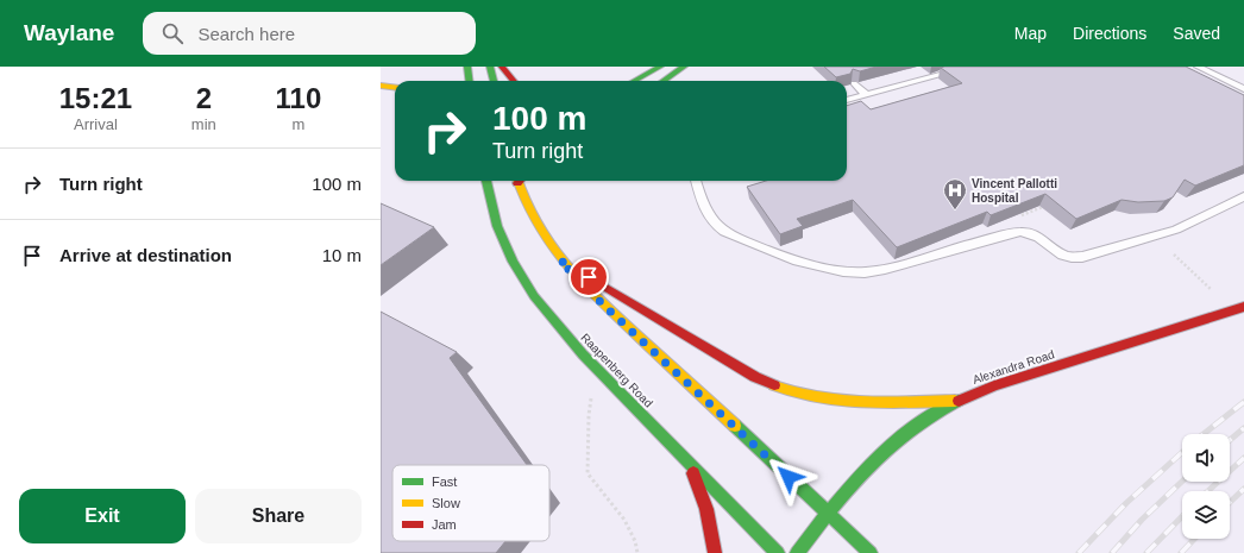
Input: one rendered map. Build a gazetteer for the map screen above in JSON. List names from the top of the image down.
{
  "streets": {
    "main road": ["Alexandra Road", "Raapenberg Road"]
  },
  "places": {
    "hospital": ["Vincent Pallotti Hospital"]
  },
  "legend": ["Fast", "Slow", "Jam"],
  "page": {
    "header": "Waylane",
    "search": "Search here",
    "nav": ["Map", "Directions", "Saved"],
    "eta": [
      "15:21",
      "Arrival",
      "2",
      "min",
      "110",
      "m"
    ],
    "turn": ["100 m", "Turn right"],
    "list": [
      {
        "name": "Turn right",
        "value": "100 m"
      },
      {
        "name": "Arrive at destination",
        "value": "10 m"
      }
    ],
    "buttons": ["Exit", "Share"]
  }
}
